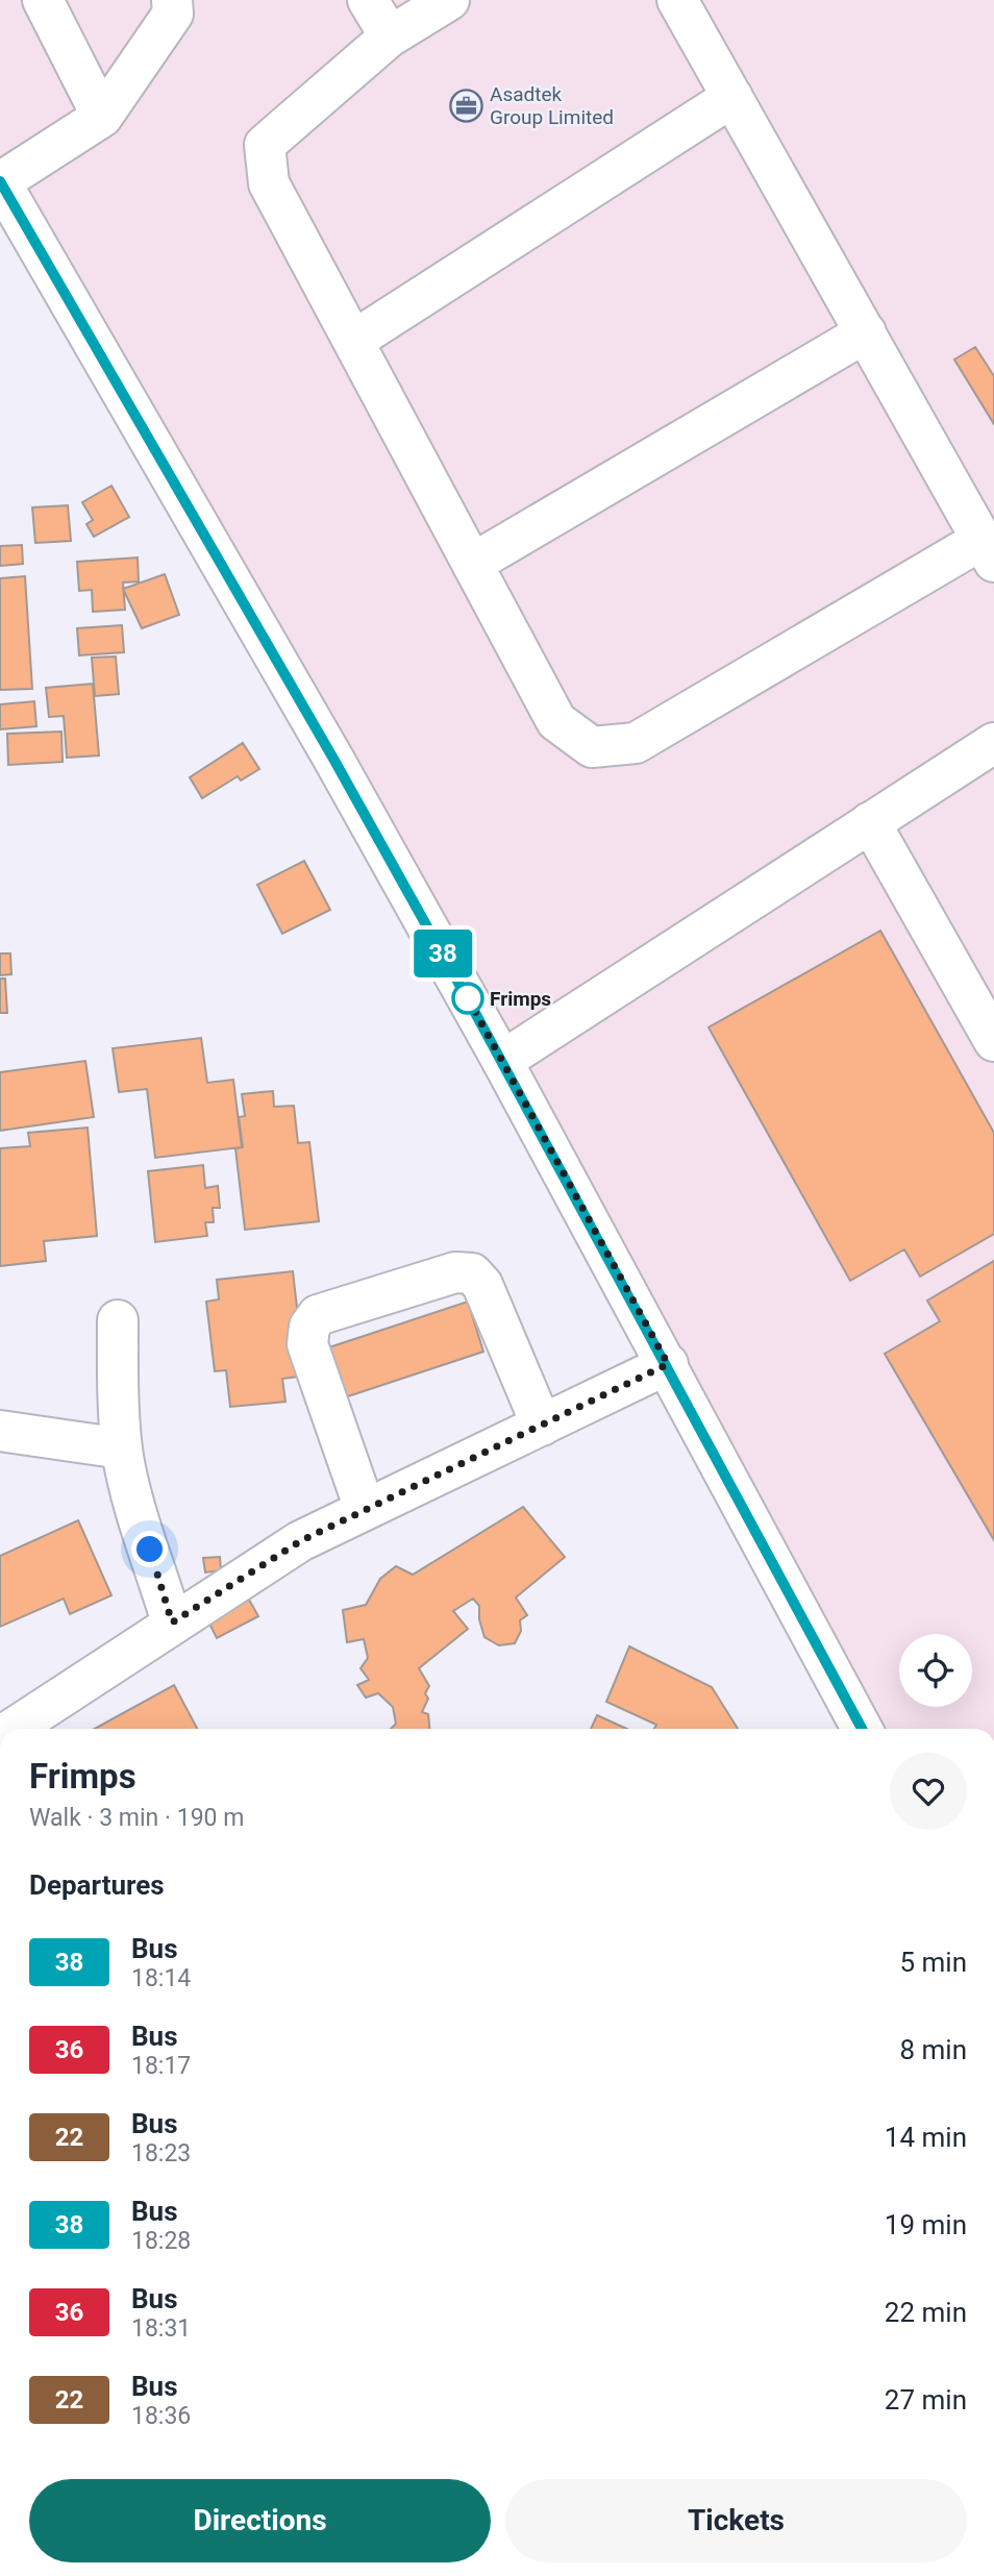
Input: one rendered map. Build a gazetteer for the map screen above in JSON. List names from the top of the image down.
{
  "places": {
    "office": ["Asadtek Group Limited"],
    "other": ["Frimps"]
  },
  "lines": ["bus line 38"],
  "page": {
    "on_map": "38",
    "heading": [
      ["Frimps", "Walk · 3 min · 190 m"],
      "Departures"
    ],
    "list": [
      {
        "mark": "38",
        "name": "Bus",
        "note": "18:14",
        "value": "5 min"
      },
      {
        "mark": "36",
        "name": "Bus",
        "note": "18:17",
        "value": "8 min"
      },
      {
        "mark": "22",
        "name": "Bus",
        "note": "18:23",
        "value": "14 min"
      },
      {
        "mark": "38",
        "name": "Bus",
        "note": "18:28",
        "value": "19 min"
      },
      {
        "mark": "36",
        "name": "Bus",
        "note": "18:31",
        "value": "22 min"
      },
      {
        "mark": "22",
        "name": "Bus",
        "note": "18:36",
        "value": "27 min"
      }
    ],
    "buttons": ["Directions", "Tickets"]
  }
}
